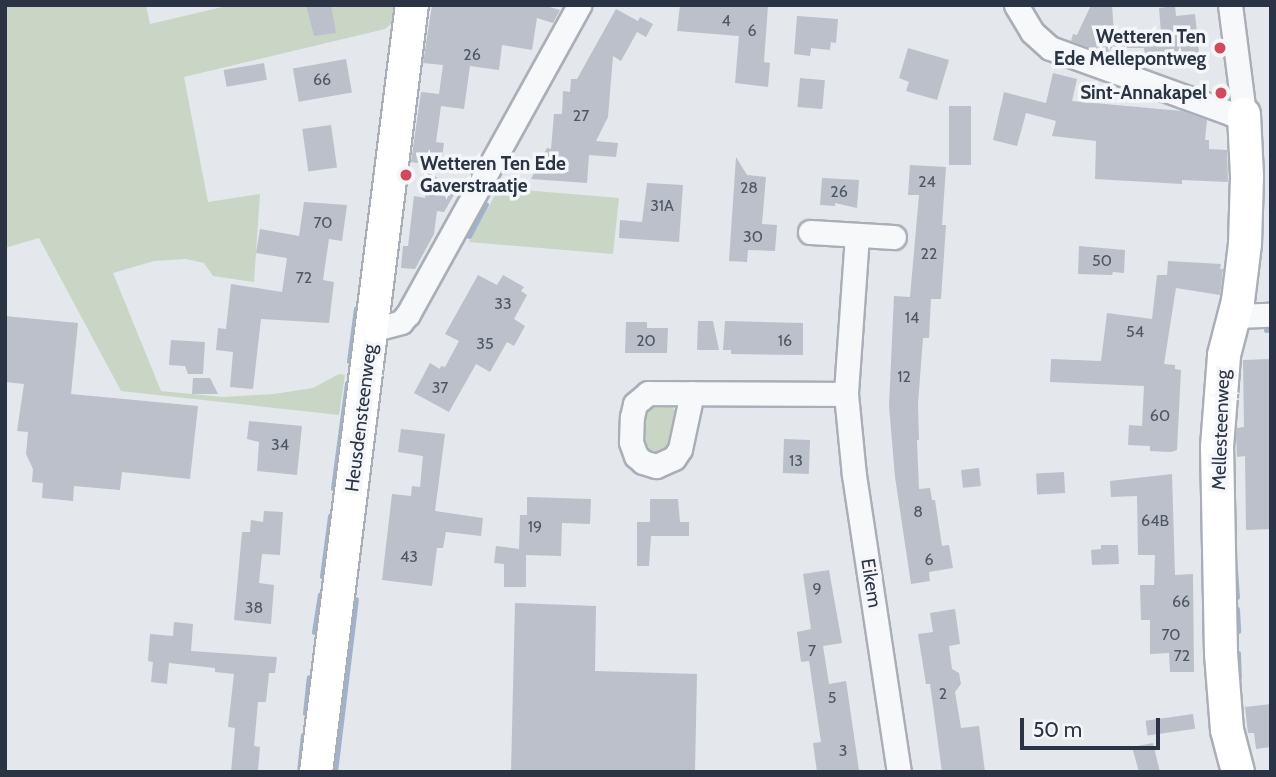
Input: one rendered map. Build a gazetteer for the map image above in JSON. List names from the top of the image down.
{
  "streets": {
    "street": ["Heusdensteenweg", "Mellesteenweg", "Eikem"]
  },
  "places": ["Wetteren Ten Ede Mellepontweg", "Sint-Annakapel", "Wetteren Ten Ede Gaverstraatje"],
  "house_numbers": [
    "4",
    "6",
    "26",
    "66",
    "27",
    "24",
    "28",
    "26",
    "31A",
    "70",
    "30",
    "22",
    "50",
    "72",
    "33",
    "14",
    "54",
    "20",
    "16",
    "35",
    "12",
    "37",
    "60",
    "34",
    "13",
    "8",
    "64B",
    "19",
    "43",
    "6",
    "9",
    "66",
    "38",
    "70",
    "7",
    "72",
    "2",
    "5",
    "3"
  ],
  "scale_bar": "50 m"
}
